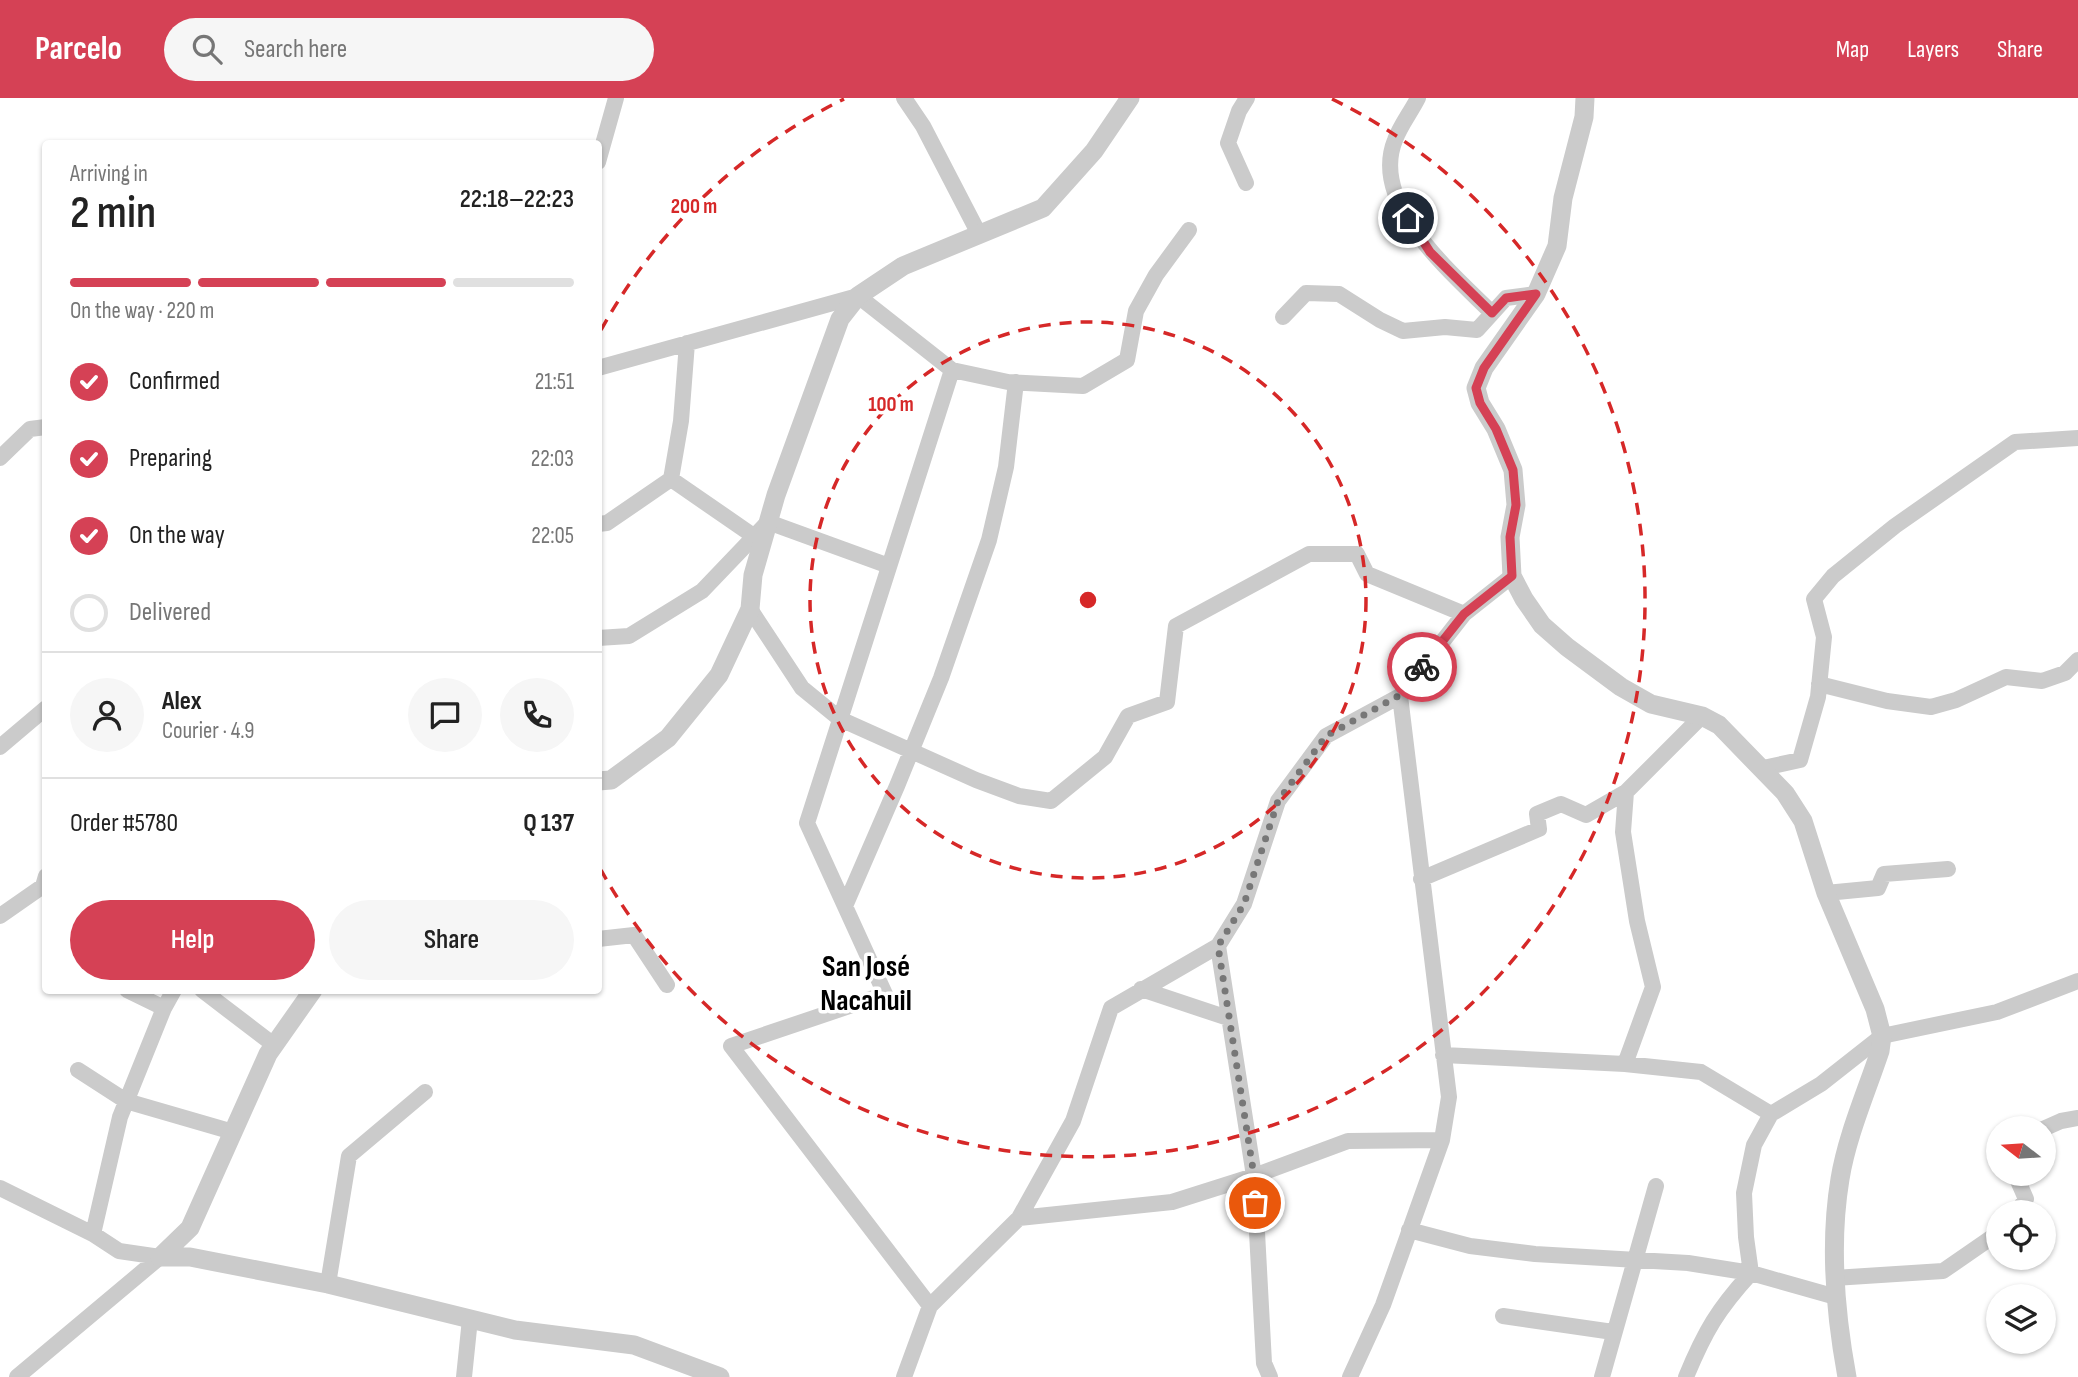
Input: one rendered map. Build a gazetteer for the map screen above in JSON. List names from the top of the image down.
{
  "districts": ["San José Nacahuil"],
  "north": "left",
  "page": {
    "header": "Parcelo",
    "search": "Search here",
    "nav": ["Map", "Layers", "Share"],
    "heading": ["2 min", "Arriving in", "22:18–22:23"],
    "panel": [
      "Alex",
      "Courier · 4.9",
      "Order #5780",
      "Q 137"
    ],
    "bar": "On the way · 220 m",
    "list": [
      ["Confirmed", "21:51"],
      ["Preparing", "22:03"],
      ["On the way", "22:05"],
      "Delivered"
    ],
    "buttons": ["Help", "Share"]
  },
  "rings": ["200 m", "100 m"]
}
